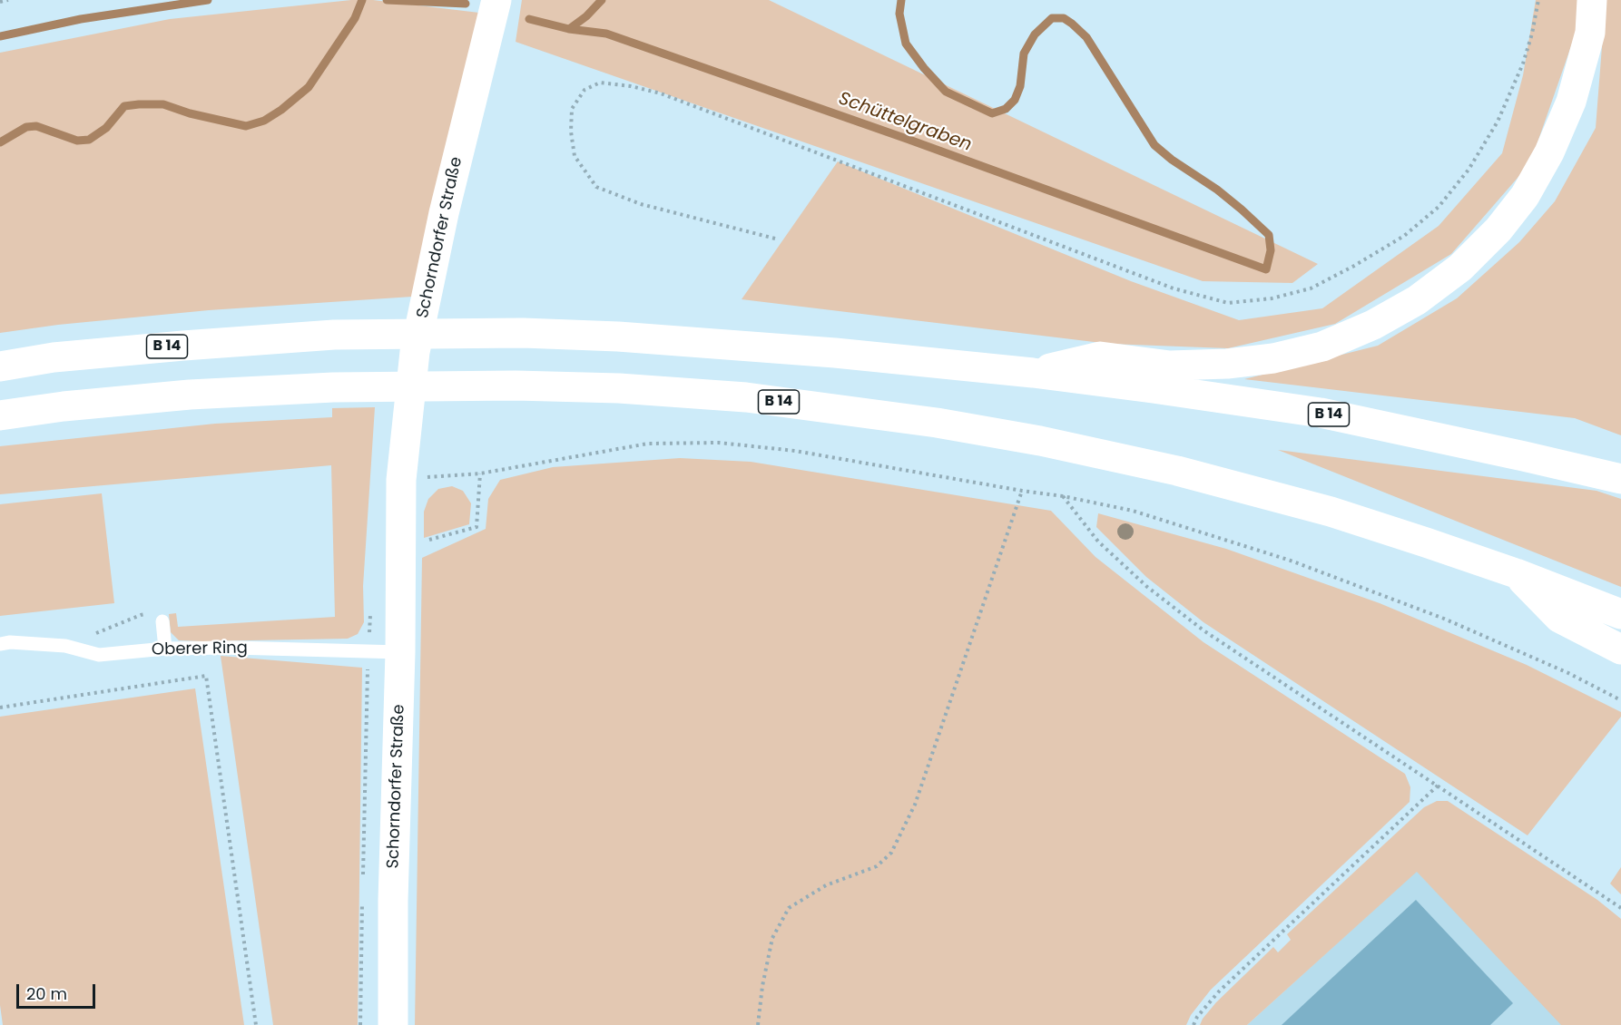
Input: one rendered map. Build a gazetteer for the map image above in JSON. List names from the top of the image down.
{
  "streets": {
    "main road": ["Schorndorfer Straße", "B 14"],
    "lane": ["Oberer Ring"]
  },
  "crossings": [
    ["Schorndorfer Straße", "Oberer Ring"]
  ],
  "water": ["Schüttelgraben"],
  "scale_bar": "20 m"
}
